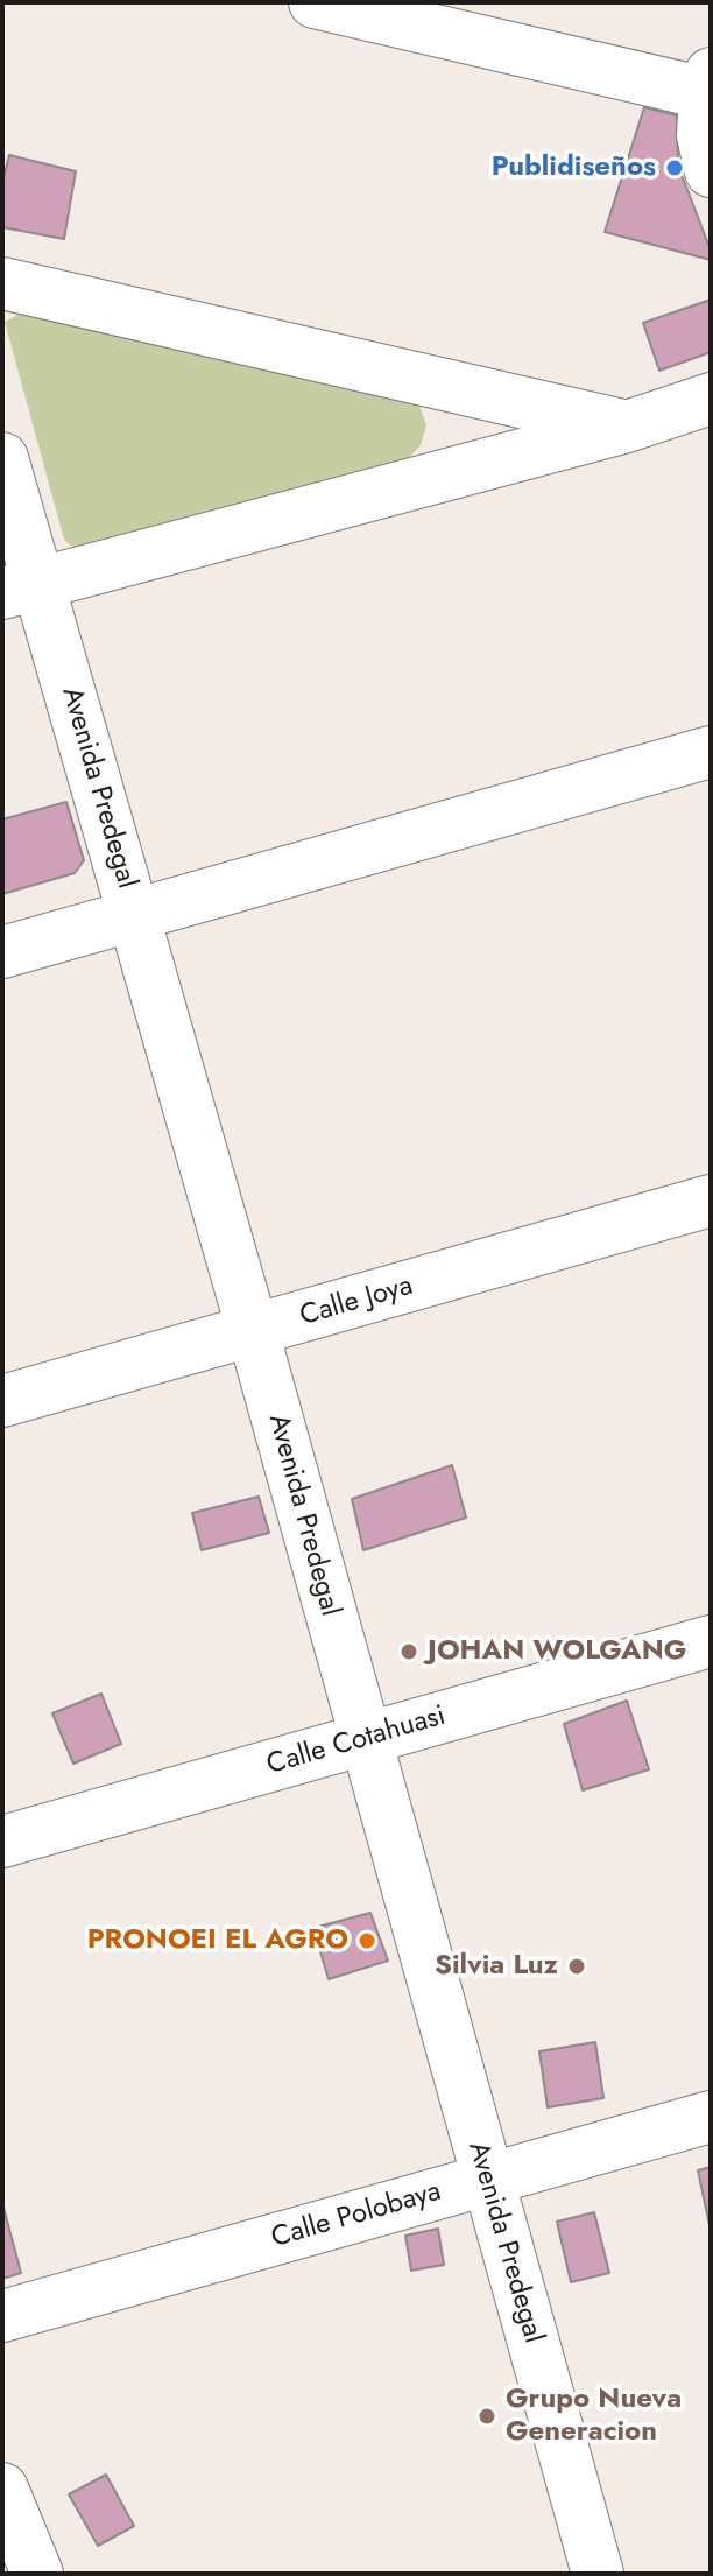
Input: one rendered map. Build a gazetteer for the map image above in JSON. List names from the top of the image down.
{
  "streets": {
    "street": [
      "Avenida Predegal",
      "Calle Joya",
      "Calle Cotahuasi",
      "Calle Polobaya"
    ]
  },
  "crossings": [
    ["Avenida Predegal", "Calle Joya"],
    ["Avenida Predegal", "Calle Cotahuasi"],
    ["Avenida Predegal", "Calle Polobaya"]
  ],
  "places": [
    "Publidiseños",
    "JOHAN WOLGANG",
    "PRONOEI EL AGRO",
    "Silvia Luz",
    "Grupo Nueva Generacion"
  ]
}
